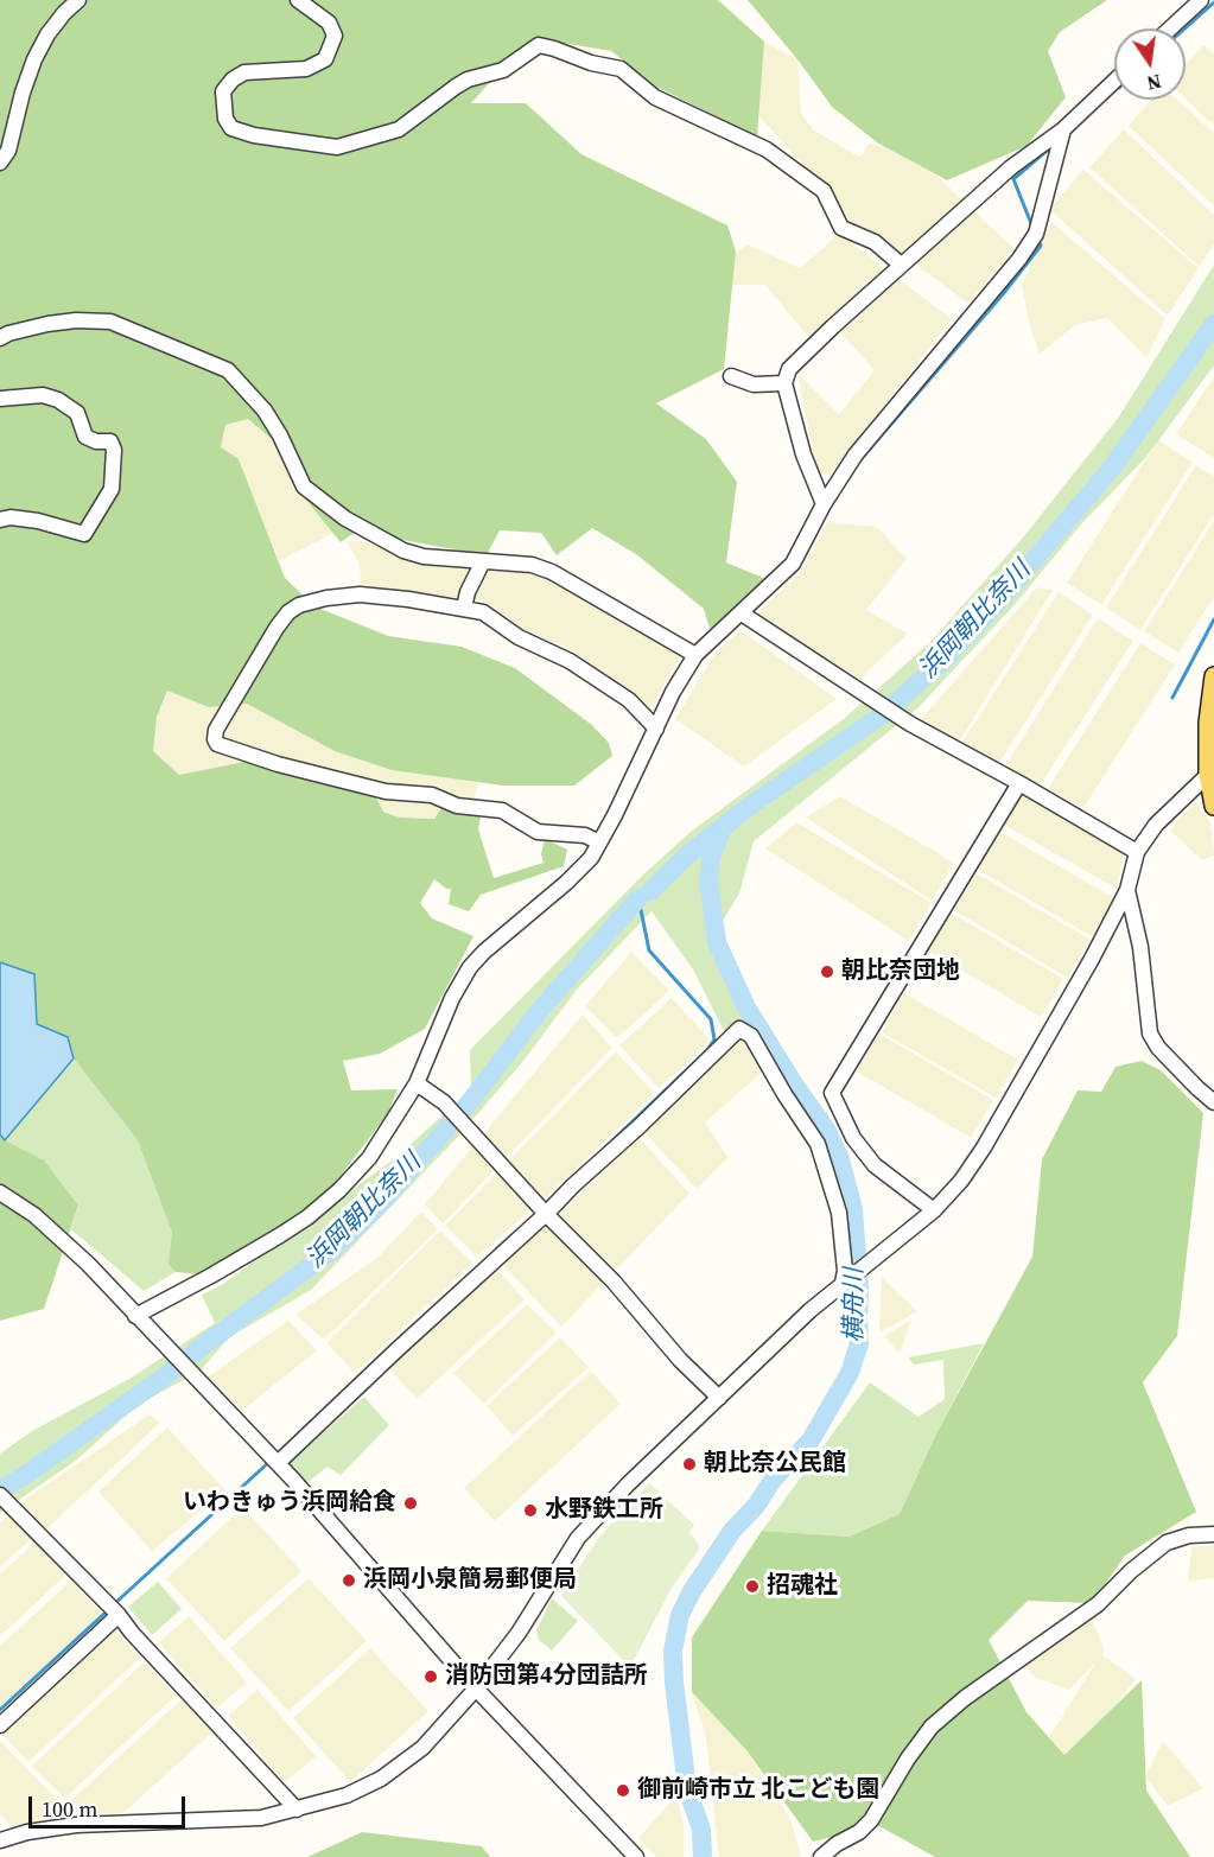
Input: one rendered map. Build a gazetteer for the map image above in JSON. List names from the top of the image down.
{
  "water": ["浜岡朝比奈川", "横舟川"],
  "places": [
    "朝比奈団地",
    "朝比奈公民館",
    "いわきゅう浜岡給食",
    "水野鉄工所",
    "浜岡小泉簡易郵便局",
    "招魂社",
    "消防団第4分団詰所",
    "御前崎市立 北こども園"
  ],
  "scale_bar": "100 m",
  "north": "bottom"
}
